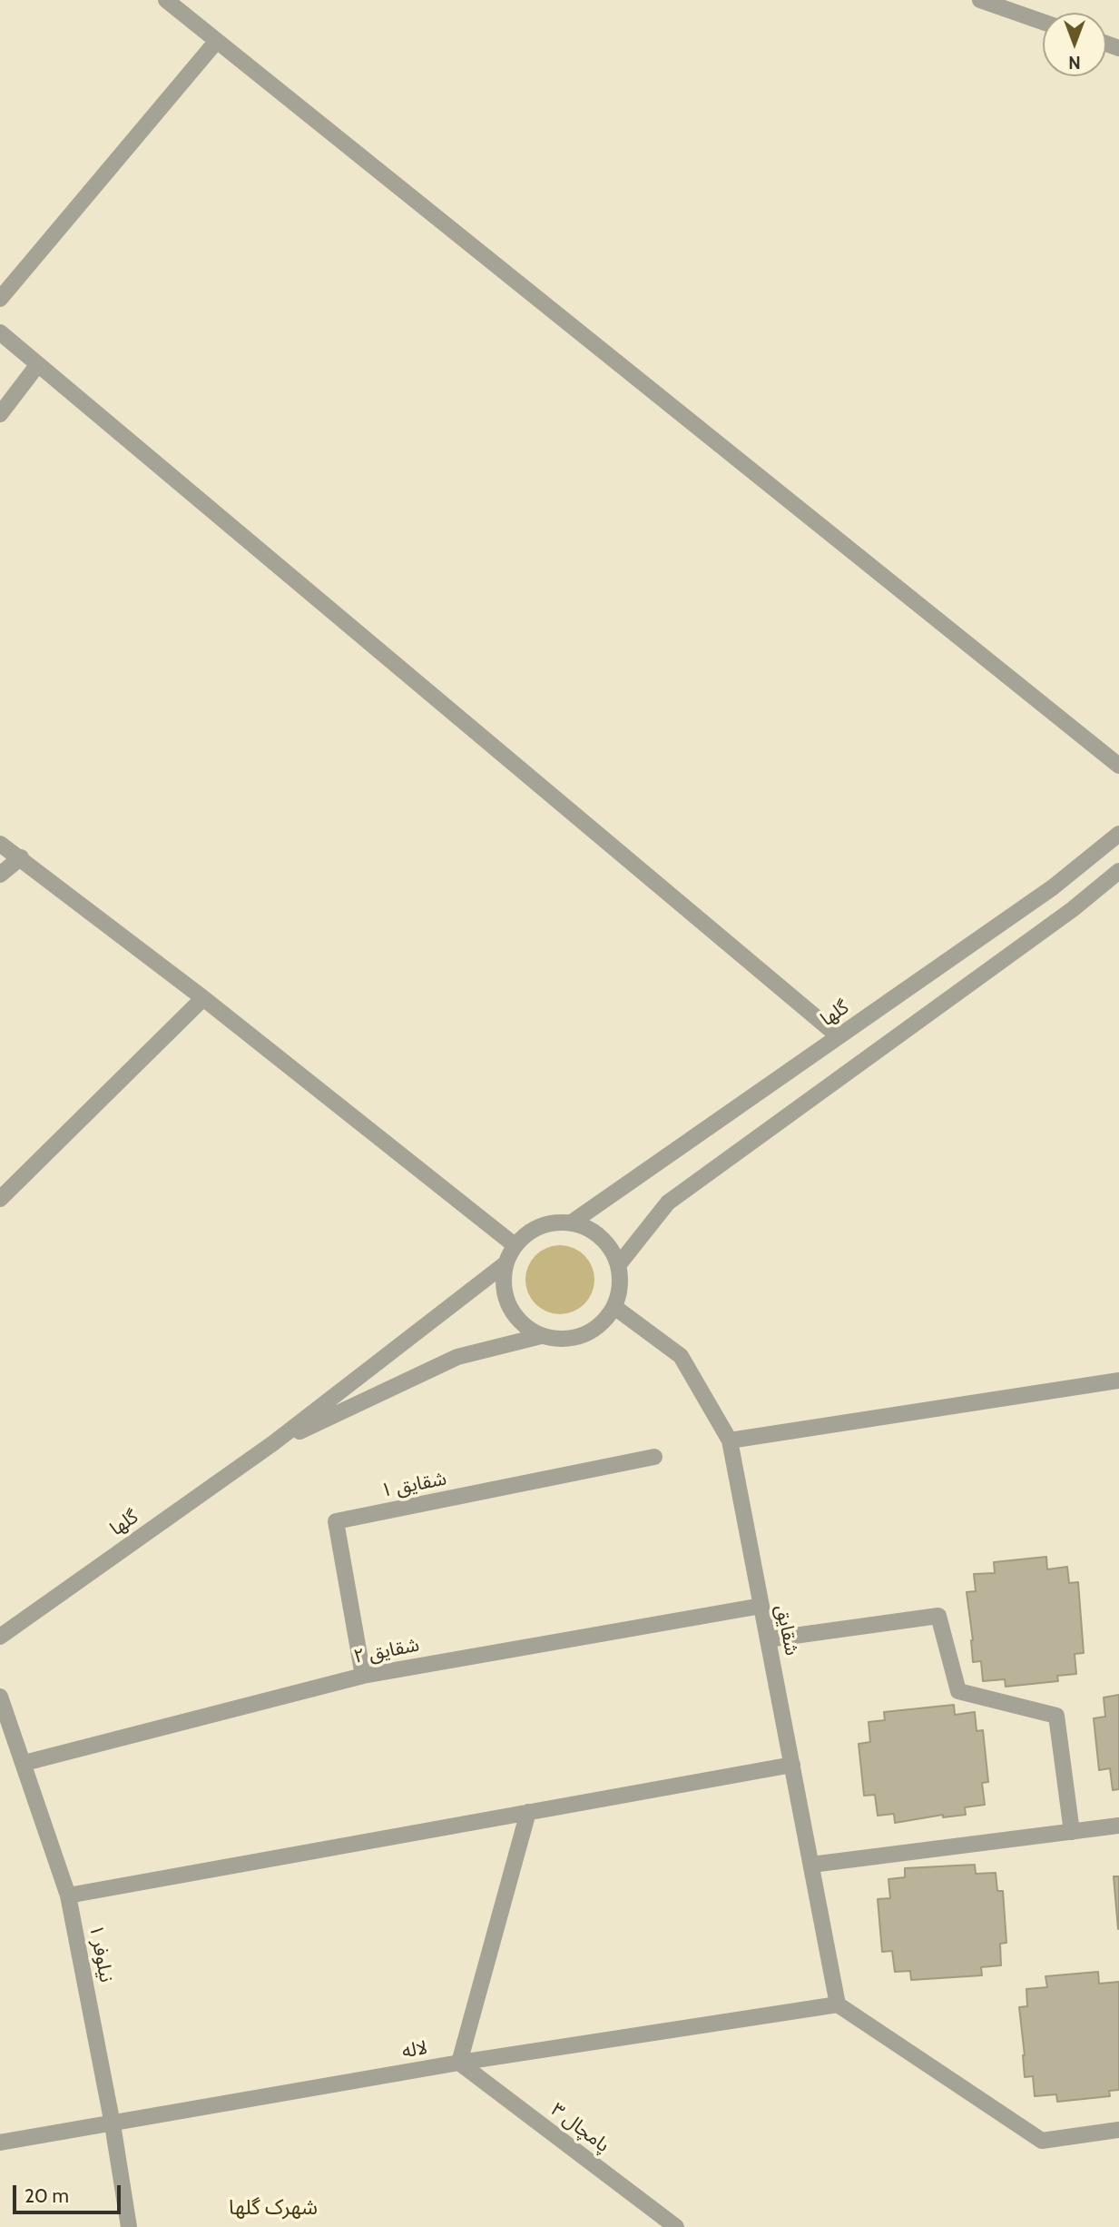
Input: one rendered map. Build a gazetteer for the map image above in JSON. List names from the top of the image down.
{
  "streets": {
    "street": [
      "گلها",
      "شقایق ۱",
      "شقایق",
      "شقایق ۲",
      "نیلوفر ۱",
      "لاله",
      "پامچال ۳"
    ]
  },
  "crossings": [
    ["گلها", "شقایق"],
    ["شقایق ۱", "شقایق ۲"],
    ["شقایق", "شقایق ۲"],
    ["شقایق", "لاله"],
    ["شقایق ۲", "نیلوفر ۱"],
    ["نیلوفر ۱", "لاله"],
    ["لاله", "پامچال ۳"]
  ],
  "districts": ["شهرک گلها"],
  "scale_bar": "20 m",
  "north": "bottom"
}
